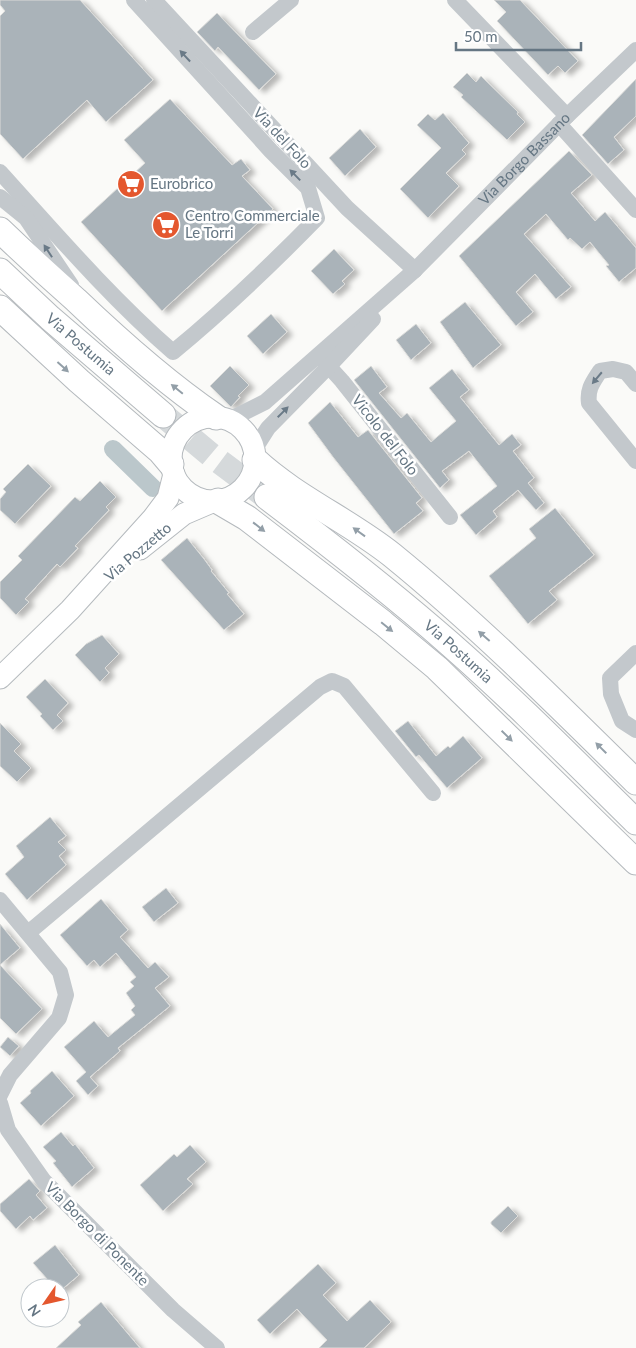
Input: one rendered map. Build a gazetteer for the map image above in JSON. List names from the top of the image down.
{
  "streets": {
    "highway": ["Via Postumia"],
    "main road": ["Via Borgo Bassano", "Via Pozzetto"],
    "street": ["Via del Folo", "Vicolo del Folo", "Via Borgo di Ponente"]
  },
  "crossings": [
    ["Via del Folo", "Via Borgo Bassano"],
    ["Via Borgo Bassano", "Vicolo del Folo"],
    ["Via Borgo Bassano", "Via Pozzetto"]
  ],
  "places": {
    "supermarket": ["Eurobrico", "Centro Commerciale Le Torri"]
  },
  "scale_bar": "50 m",
  "north": "bottom left"
}
